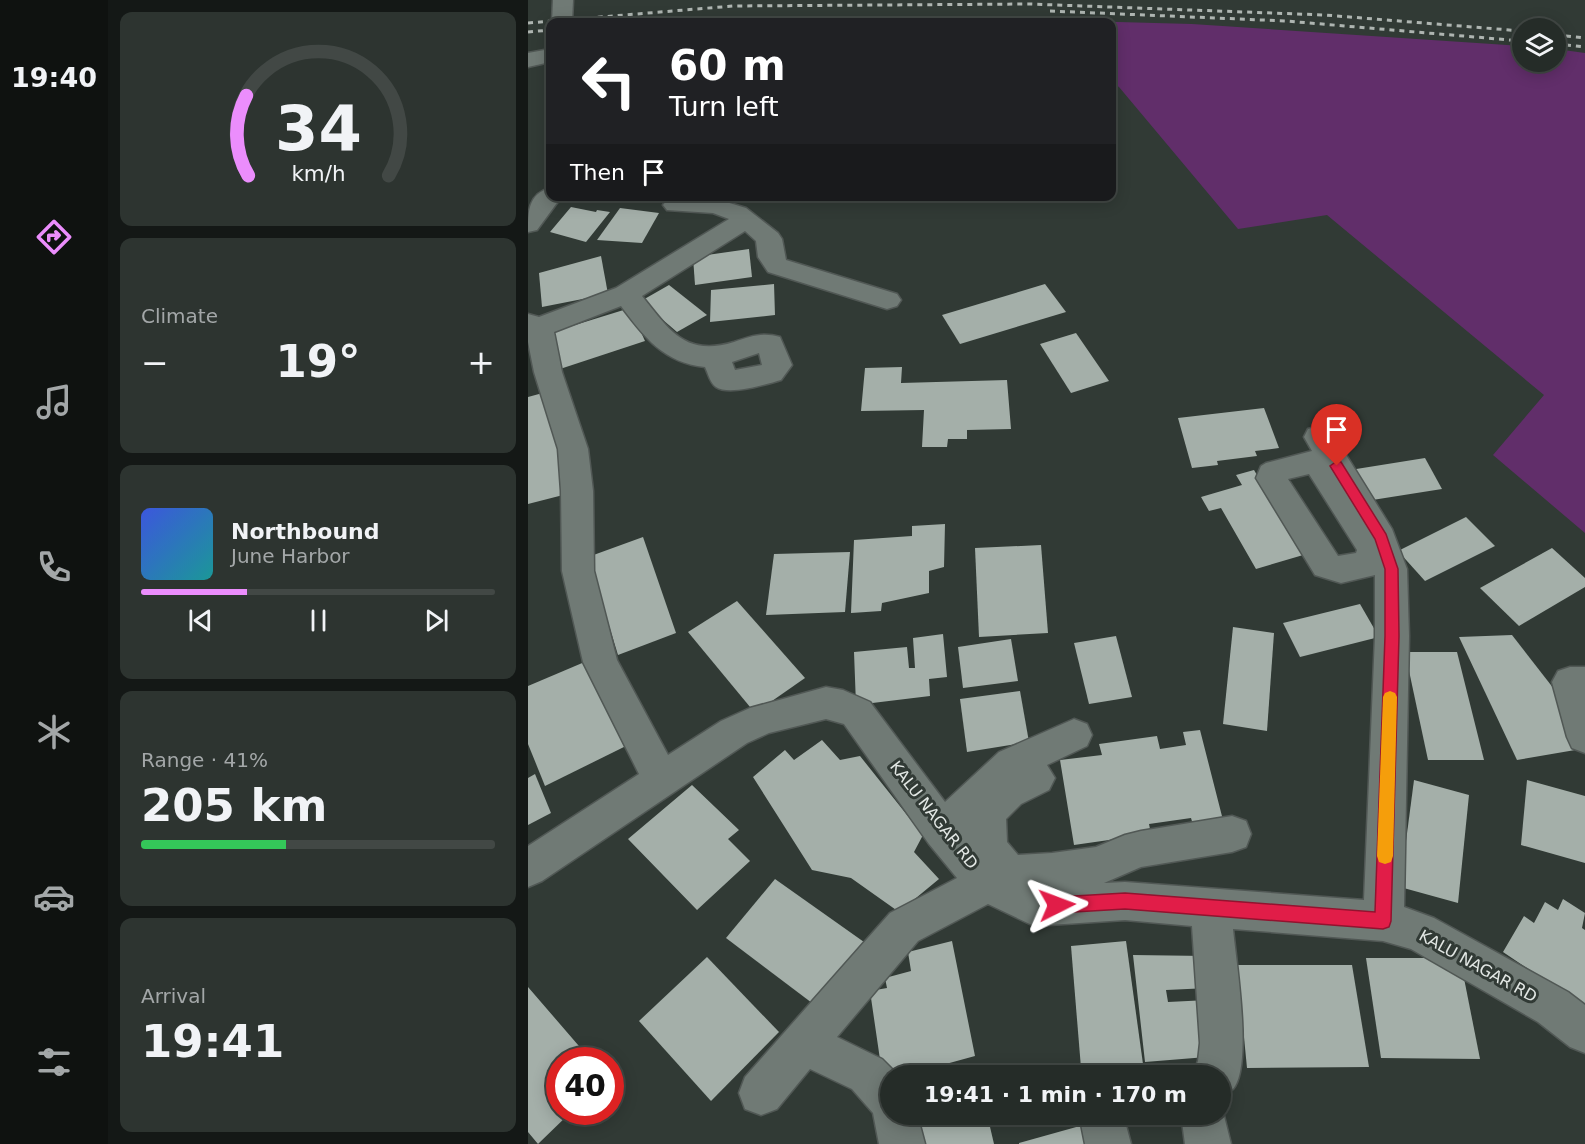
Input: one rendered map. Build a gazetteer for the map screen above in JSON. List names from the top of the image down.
{
  "streets": {
    "street": ["KALU NAGAR RD"]
  },
  "page": {
    "tabs": "19:40",
    "turn": ["60 m", "Turn left"],
    "then": "Then",
    "tile": [
      "Climate",
      ["Range · 41%", "205 km"],
      ["Arrival", "19:41"]
    ],
    "heat": ["−", "19°", "+"],
    "song": ["Northbound", "June Harbor"],
    "limit": "40",
    "trip": "19:41 · 1 min · 170 m",
    "gauge": ["34", "km/h"]
  }
}
